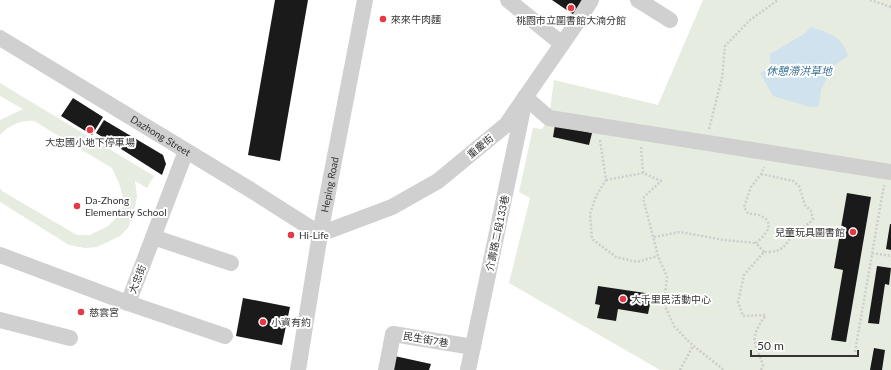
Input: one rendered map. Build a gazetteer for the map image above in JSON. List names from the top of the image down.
{
  "streets": {
    "street": [
      "Dazhong Street",
      "重慶街",
      "Heping Road",
      "介壽路二段133巷",
      "大忠街",
      "民生街7巷"
    ]
  },
  "crossings": [
    ["Dazhong Street", "重慶街"],
    ["Dazhong Street", "Heping Road"],
    ["Dazhong Street", "大忠街"],
    ["重慶街", "Heping Road"],
    ["重慶街", "介壽路二段133巷"],
    ["介壽路二段133巷", "民生街7巷"]
  ],
  "water": ["休憩滯洪草地"],
  "places": [
    "桃園市立圖書館大湳分館",
    "來來牛肉麵",
    "大忠國小地下停車場",
    "Da-Zhong Elementary School",
    "兒童玩具圖書館",
    "Hi-Life",
    "大千里民活動中心",
    "慈雲宮",
    "小資有約"
  ],
  "scale_bar": "50 m"
}
